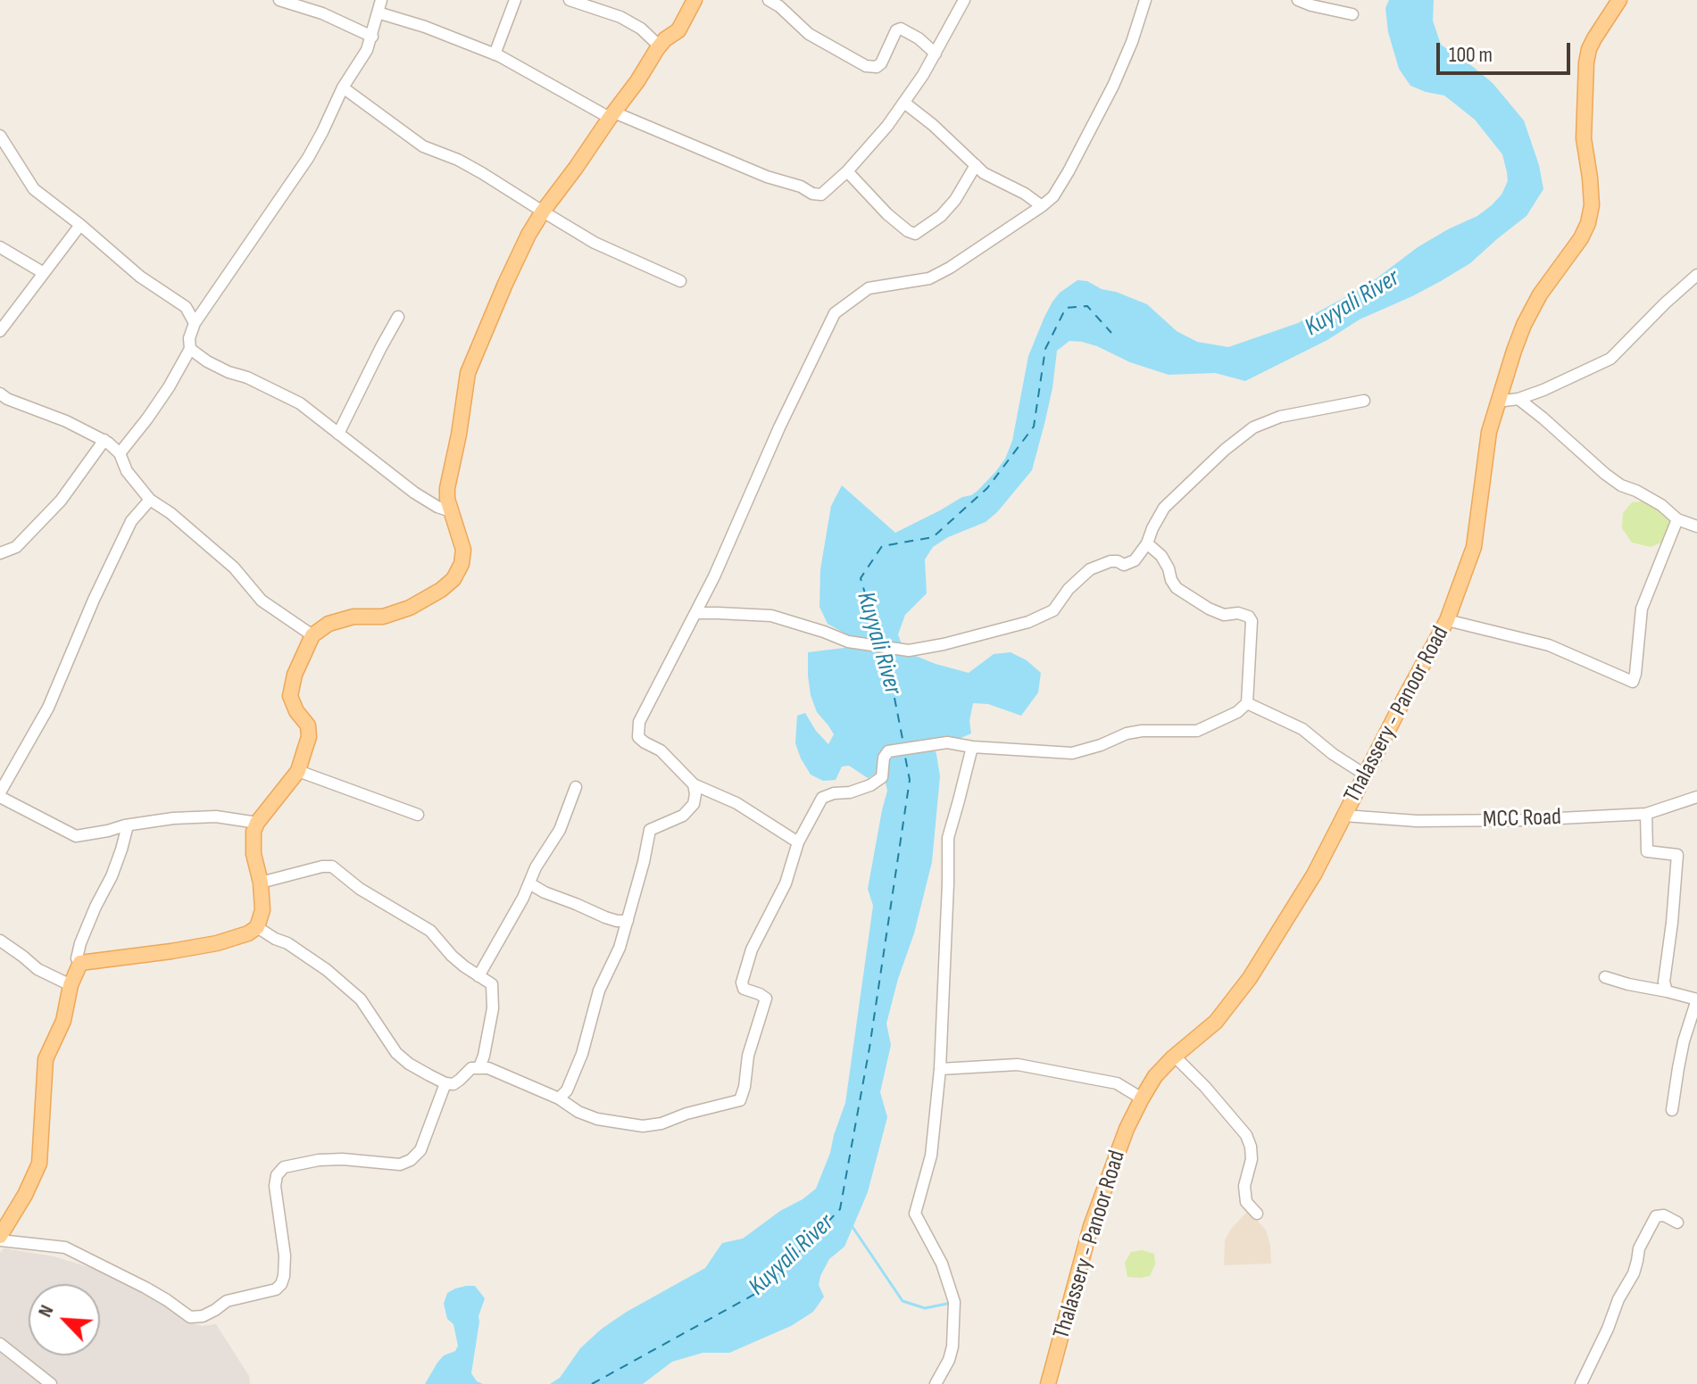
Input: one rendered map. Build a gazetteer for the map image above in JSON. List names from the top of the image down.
{
  "streets": {
    "main road": ["Thalassery - Panoor Road"],
    "street": ["MCC Road"]
  },
  "crossings": [
    ["Thalassery - Panoor Road", "MCC Road"]
  ],
  "water": ["Kuyyali River"],
  "scale_bar": "100 m",
  "north": "top left"
}
